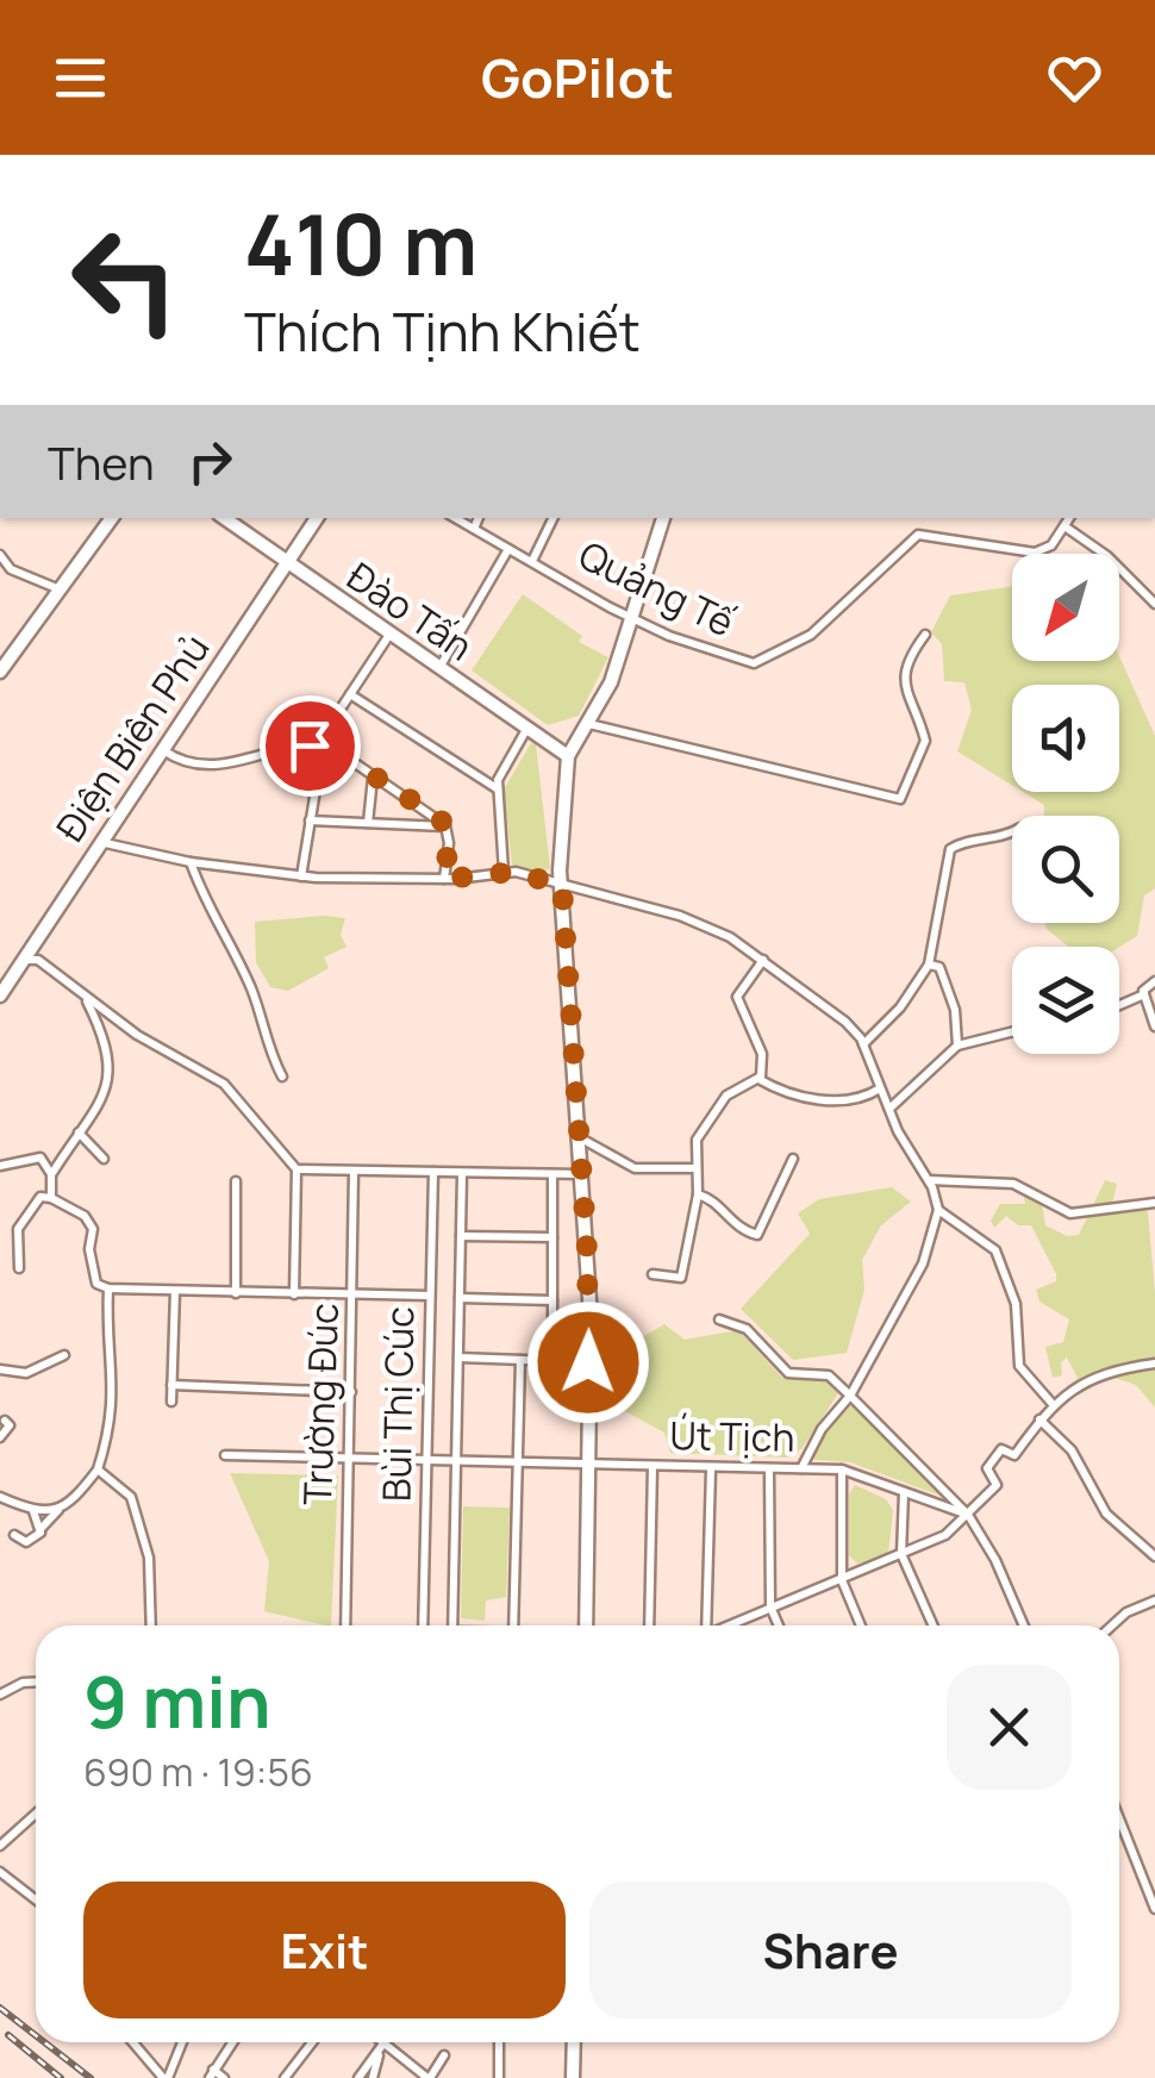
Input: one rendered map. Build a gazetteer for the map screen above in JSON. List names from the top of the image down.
{
  "streets": {
    "street": [
      "Quảng Tế",
      "Đào Tấn",
      "Điện Biên Phủ",
      "Trường Đúc",
      "Bùi Thị Cúc",
      "Út Tịch"
    ]
  },
  "crossings": [
    ["Đào Tấn", "Điện Biên Phủ"],
    ["Trường Đúc", "Út Tịch"],
    ["Bùi Thị Cúc", "Út Tịch"]
  ],
  "north": "bottom left",
  "page": {
    "header": "GoPilot",
    "turn": ["410 m", "Thích Tịnh Khiết"],
    "then": "Then",
    "heading": ["9 min", "690 m · 19:56"],
    "buttons": ["Exit", "Share"]
  }
}
